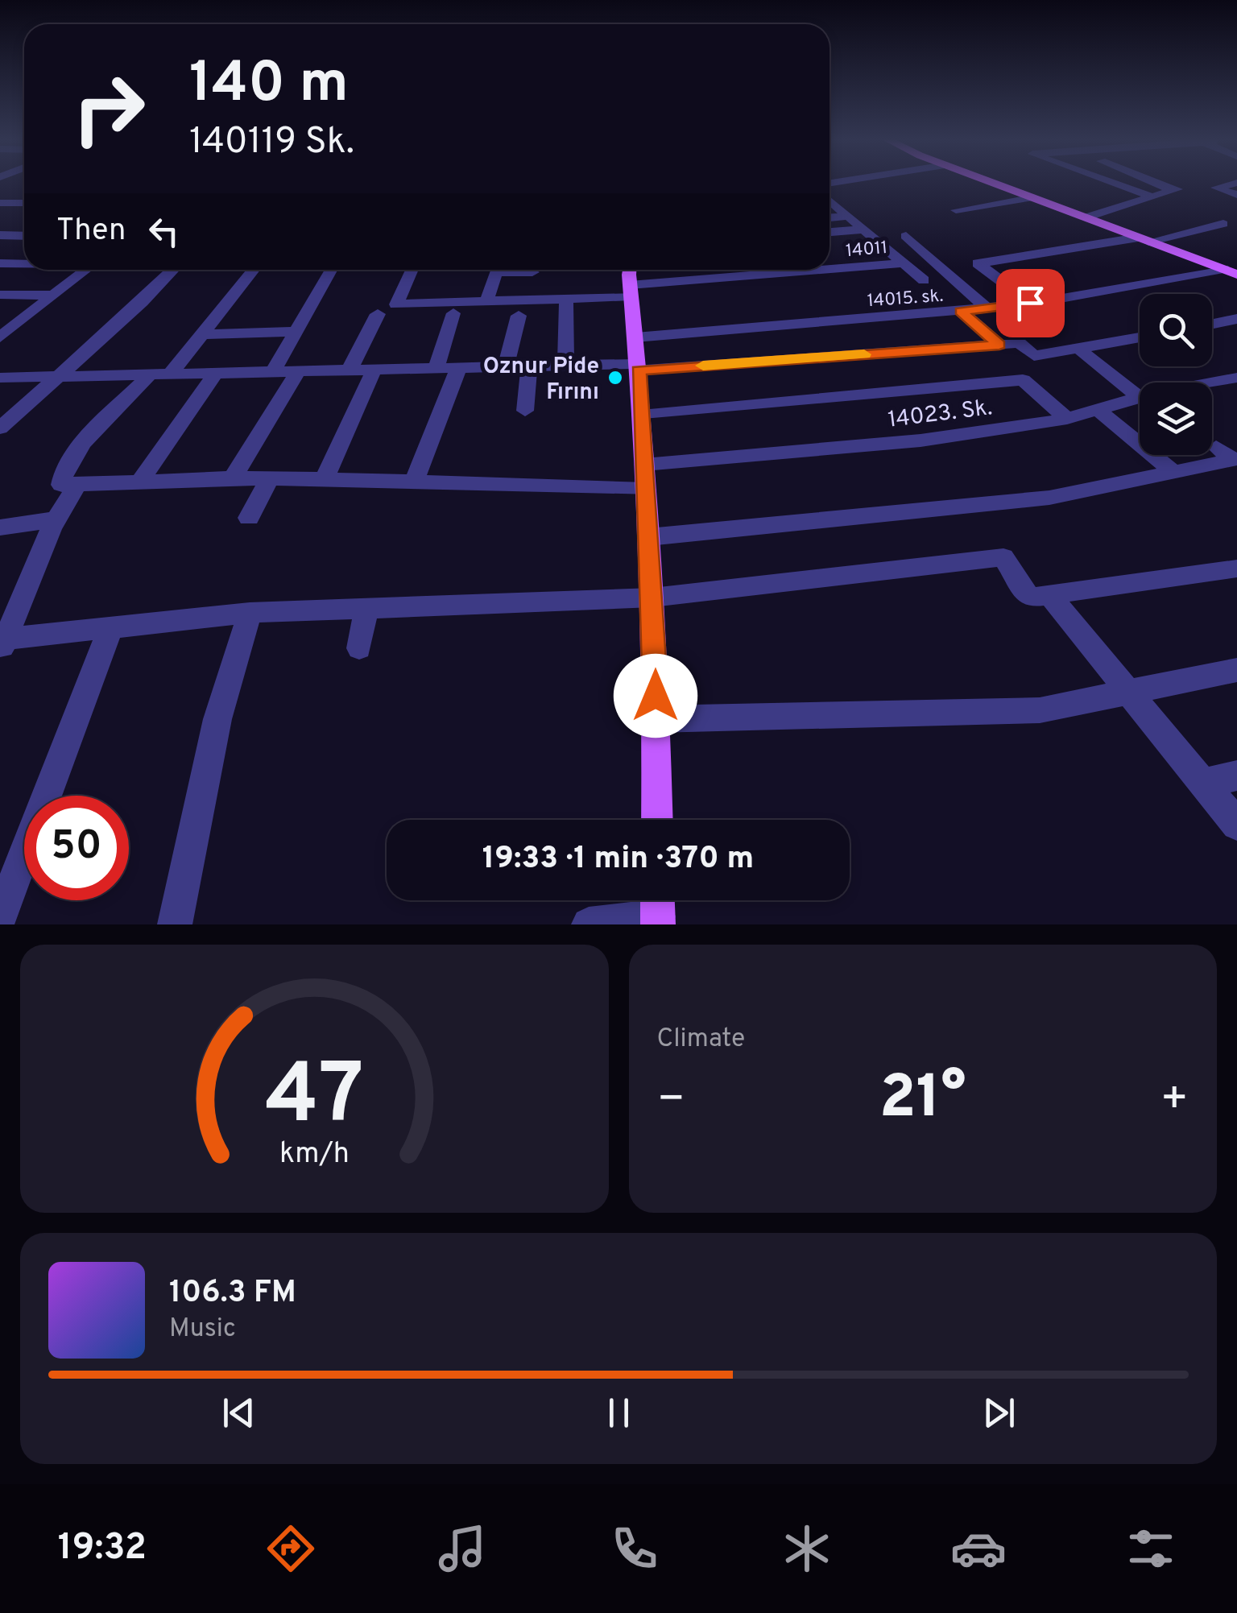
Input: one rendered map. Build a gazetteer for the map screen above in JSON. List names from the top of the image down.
{
  "streets": {
    "street": ["14011", "14015. sk.", "14023. Sk."]
  },
  "places": ["Oznur Pide Fırını"],
  "page": {
    "turn": ["140 m", "140119 Sk."],
    "then": "Then",
    "limit": "50",
    "trip": "19:33 · 1 min · 370 m",
    "tile": "Climate",
    "heat": ["−", "21°", "+"],
    "song": ["106.3 FM", "Music"],
    "tabs": "19:32",
    "gauge": ["47", "km/h"]
  }
}
